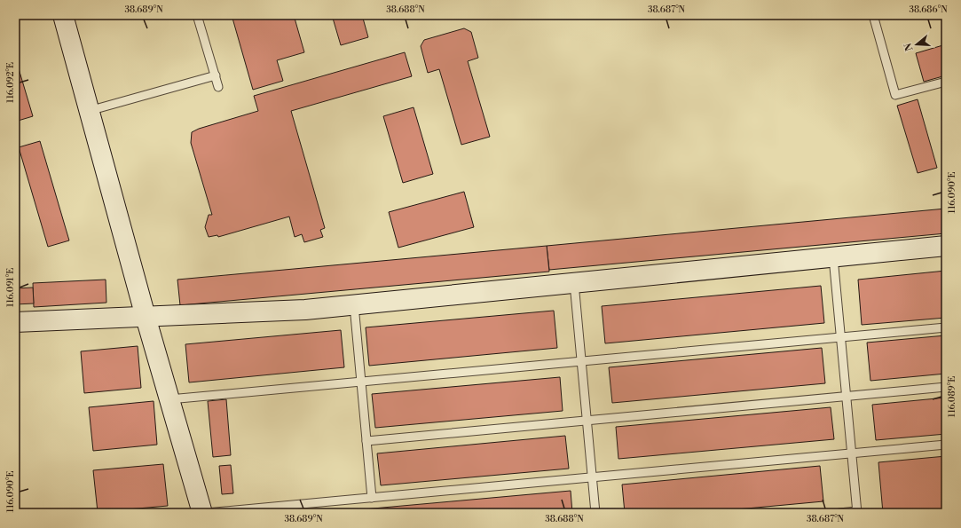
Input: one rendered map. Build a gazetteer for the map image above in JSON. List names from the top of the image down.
{
  "north": "left",
  "coordinates": [
    "38.689°N",
    "38.688°N",
    "38.687°N",
    "38.686°N",
    "116.092°E",
    "116.090°E",
    "116.091°E",
    "116.089°E"
  ]
}
